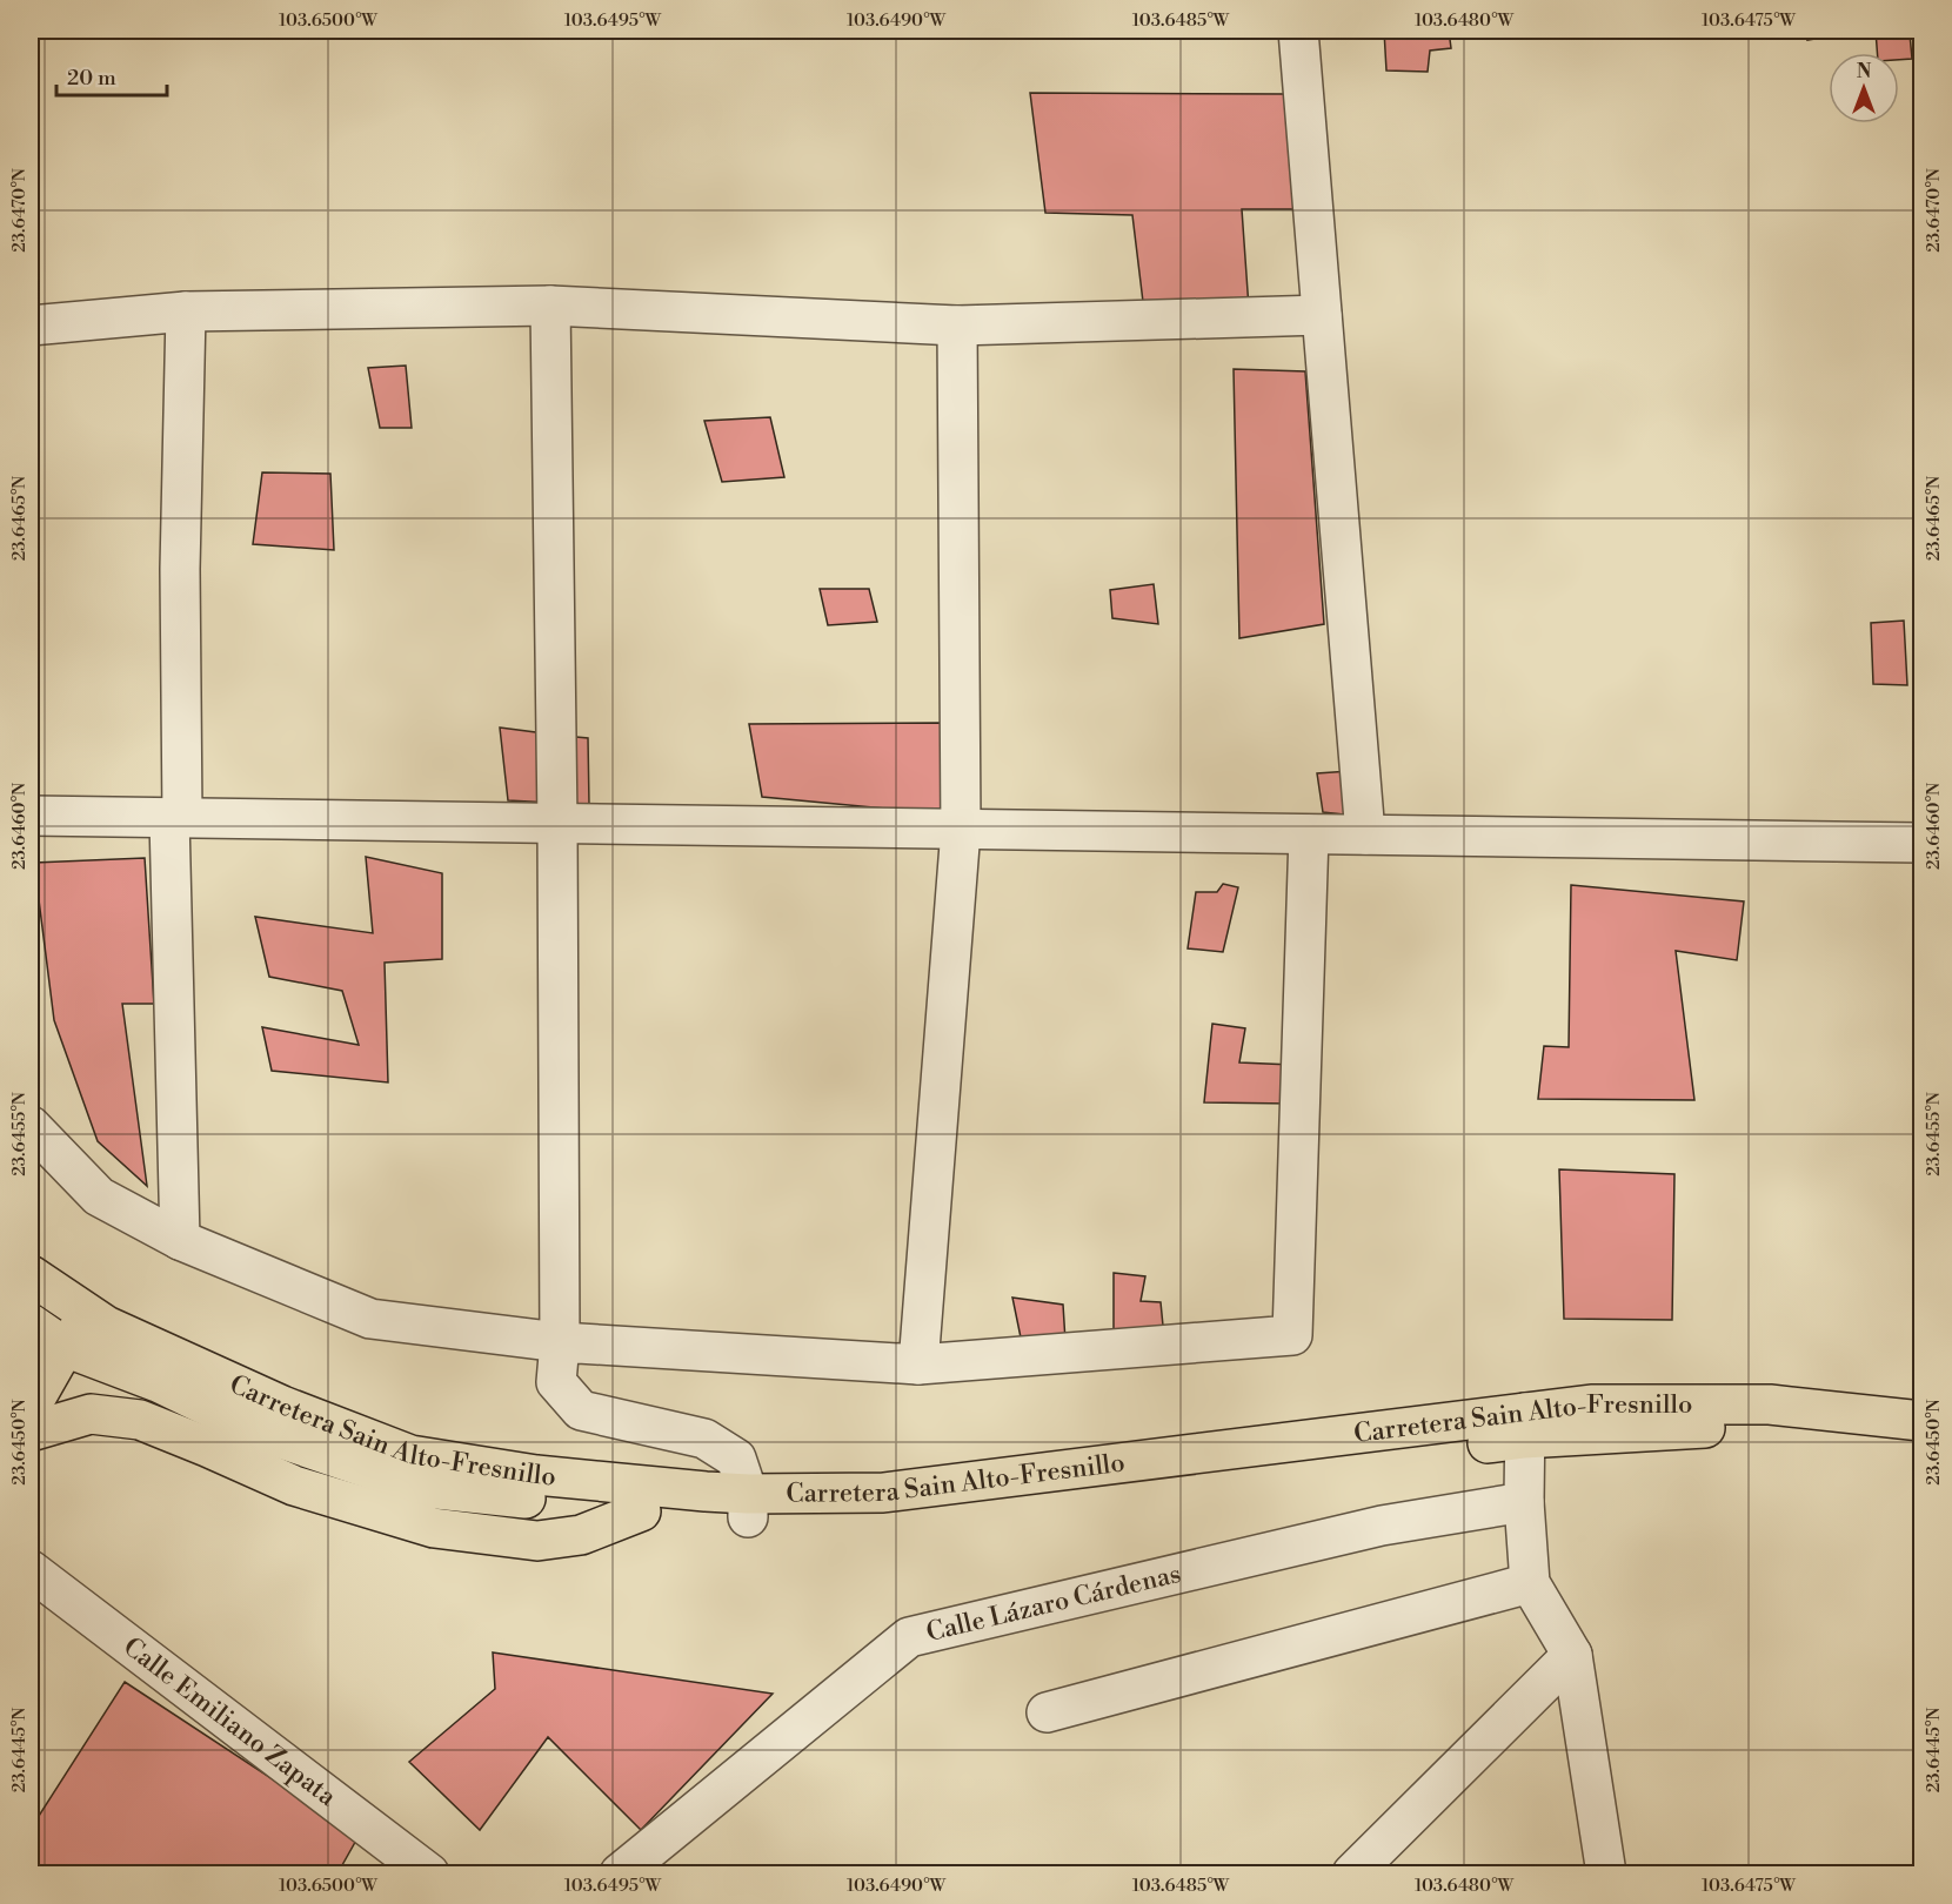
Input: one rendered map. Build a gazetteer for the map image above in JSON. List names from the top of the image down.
{
  "streets": {
    "main road": ["Carretera Sain Alto-Fresnillo"],
    "street": ["Calle Lázaro Cárdenas", "Calle Emiliano Zapata"]
  },
  "scale_bar": "20 m",
  "north": "top",
  "coordinates": [
    "103.6500°W",
    "103.6495°W",
    "103.6490°W",
    "103.6485°W",
    "103.6480°W",
    "103.6475°W",
    "23.6470°N",
    "23.6465°N",
    "23.6460°N",
    "23.6455°N",
    "23.6450°N",
    "23.6445°N"
  ]
}
